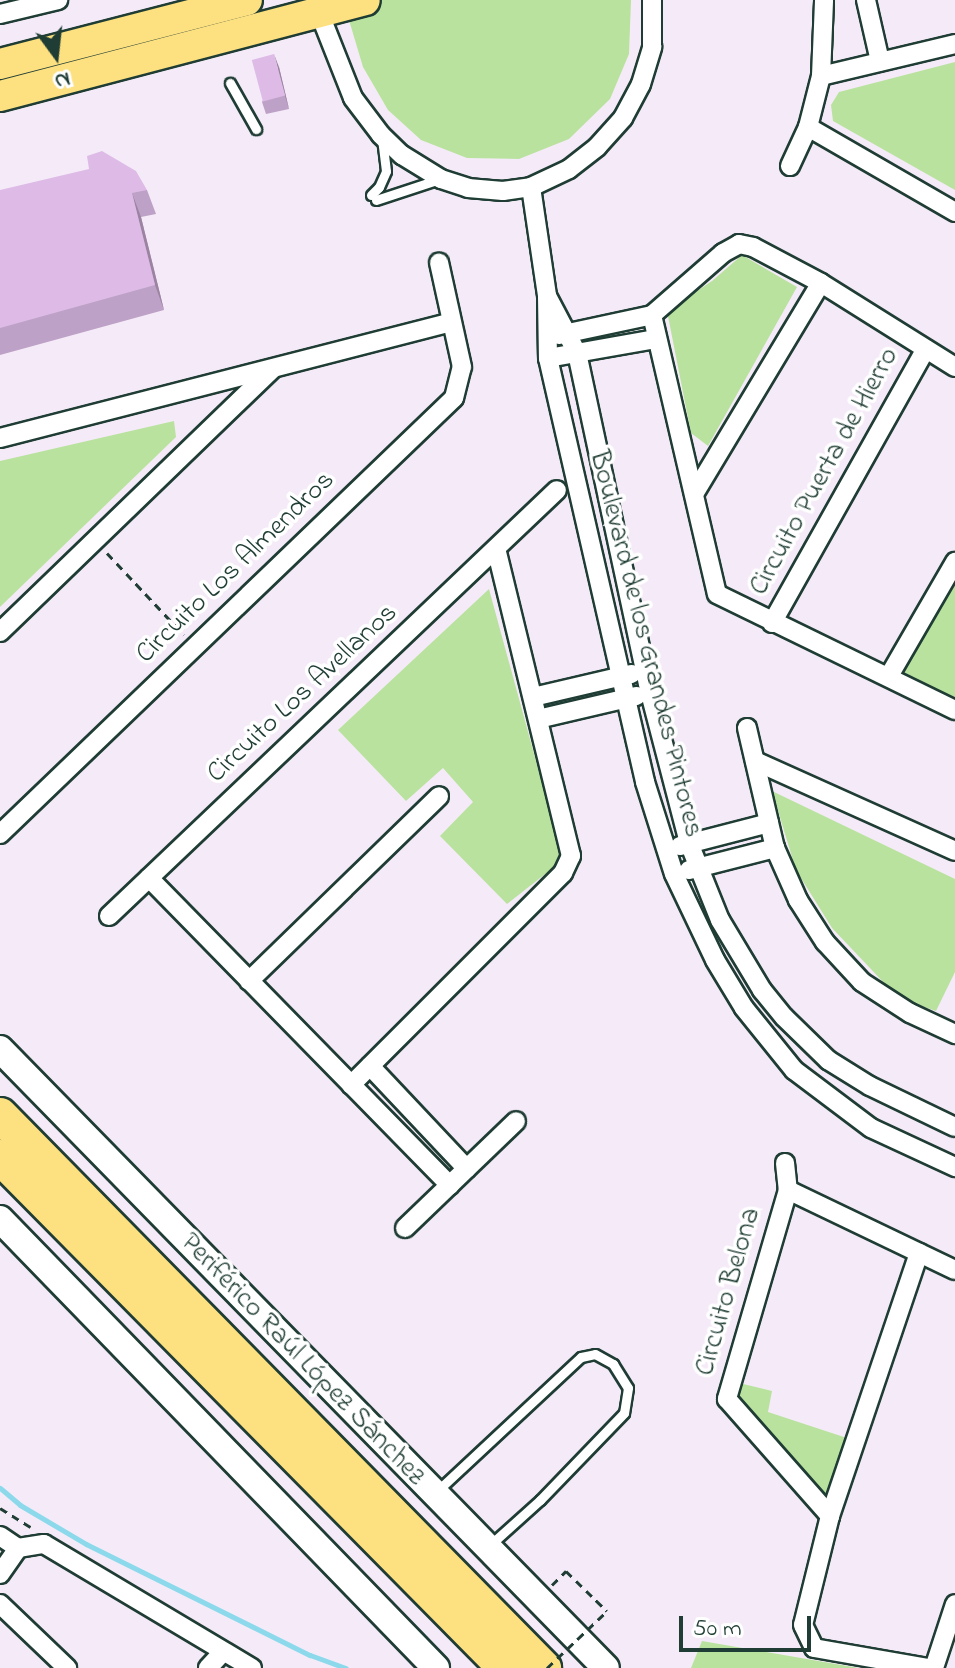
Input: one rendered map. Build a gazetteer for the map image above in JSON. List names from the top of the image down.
{
  "streets": {
    "highway": ["Periférico Raúl López Sánchez"],
    "street": [
      "Circuito Puerta de Hierro",
      "Circuito Los Almendros",
      "Boulevard de los Grandes Pintores",
      "Circuito Los Avellanos",
      "Circuito Belona"
    ]
  },
  "crossings": [
    ["Circuito Puerta de Hierro", "Boulevard de los Grandes Pintores"]
  ],
  "scale_bar": "50 m",
  "north": "bottom"
}
